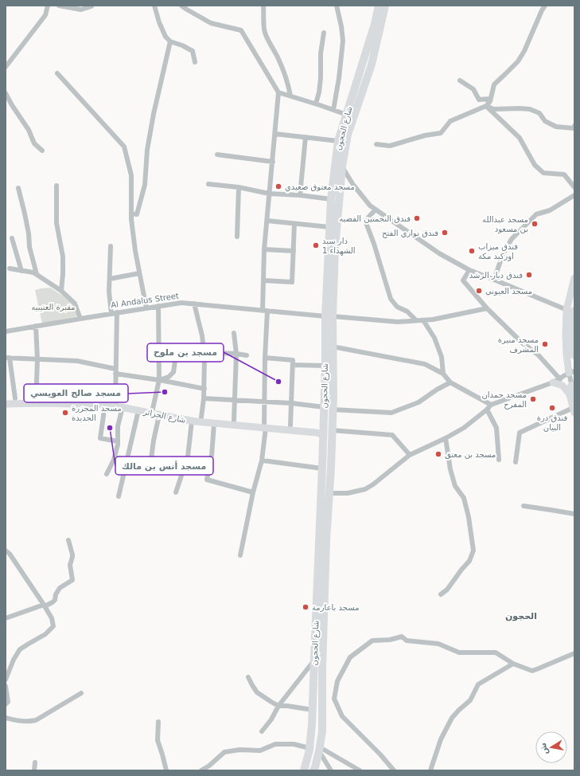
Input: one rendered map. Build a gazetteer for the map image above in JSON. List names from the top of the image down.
{
  "streets": {
    "main road": ["شارع الحجون"],
    "street": ["Al Andalus Street", "شارع الجزائر"]
  },
  "crossings": [
    ["شارع الحجون", "Al Andalus Street"],
    ["شارع الحجون", "شارع الجزائر"]
  ],
  "districts": ["الحجون"],
  "parks": ["مقبرة العتيبيه"],
  "places": [
    "مسجد معتوق صعيدي",
    "فندق النجمتين الفضيه",
    "مسجد عبدالله بن مسعود",
    "فندق نوازي الفتح",
    "دار سيد الشهداء 1",
    "فندق ميزاب اوركيد مكة",
    "فندق ديار الرشد",
    "مسجد العيوني",
    "مسجد منيرة المشرف",
    "مسجد بن ملوح",
    "مسجد صالح العويسي",
    "مسجد حمدان المفرح",
    "فندق درة البيان",
    "مسجد المجزرة الجديدة",
    "مسجد أنس بن مالك",
    "مسجد بن معتق",
    "مسجد باعارمة"
  ],
  "north": "left"
}
